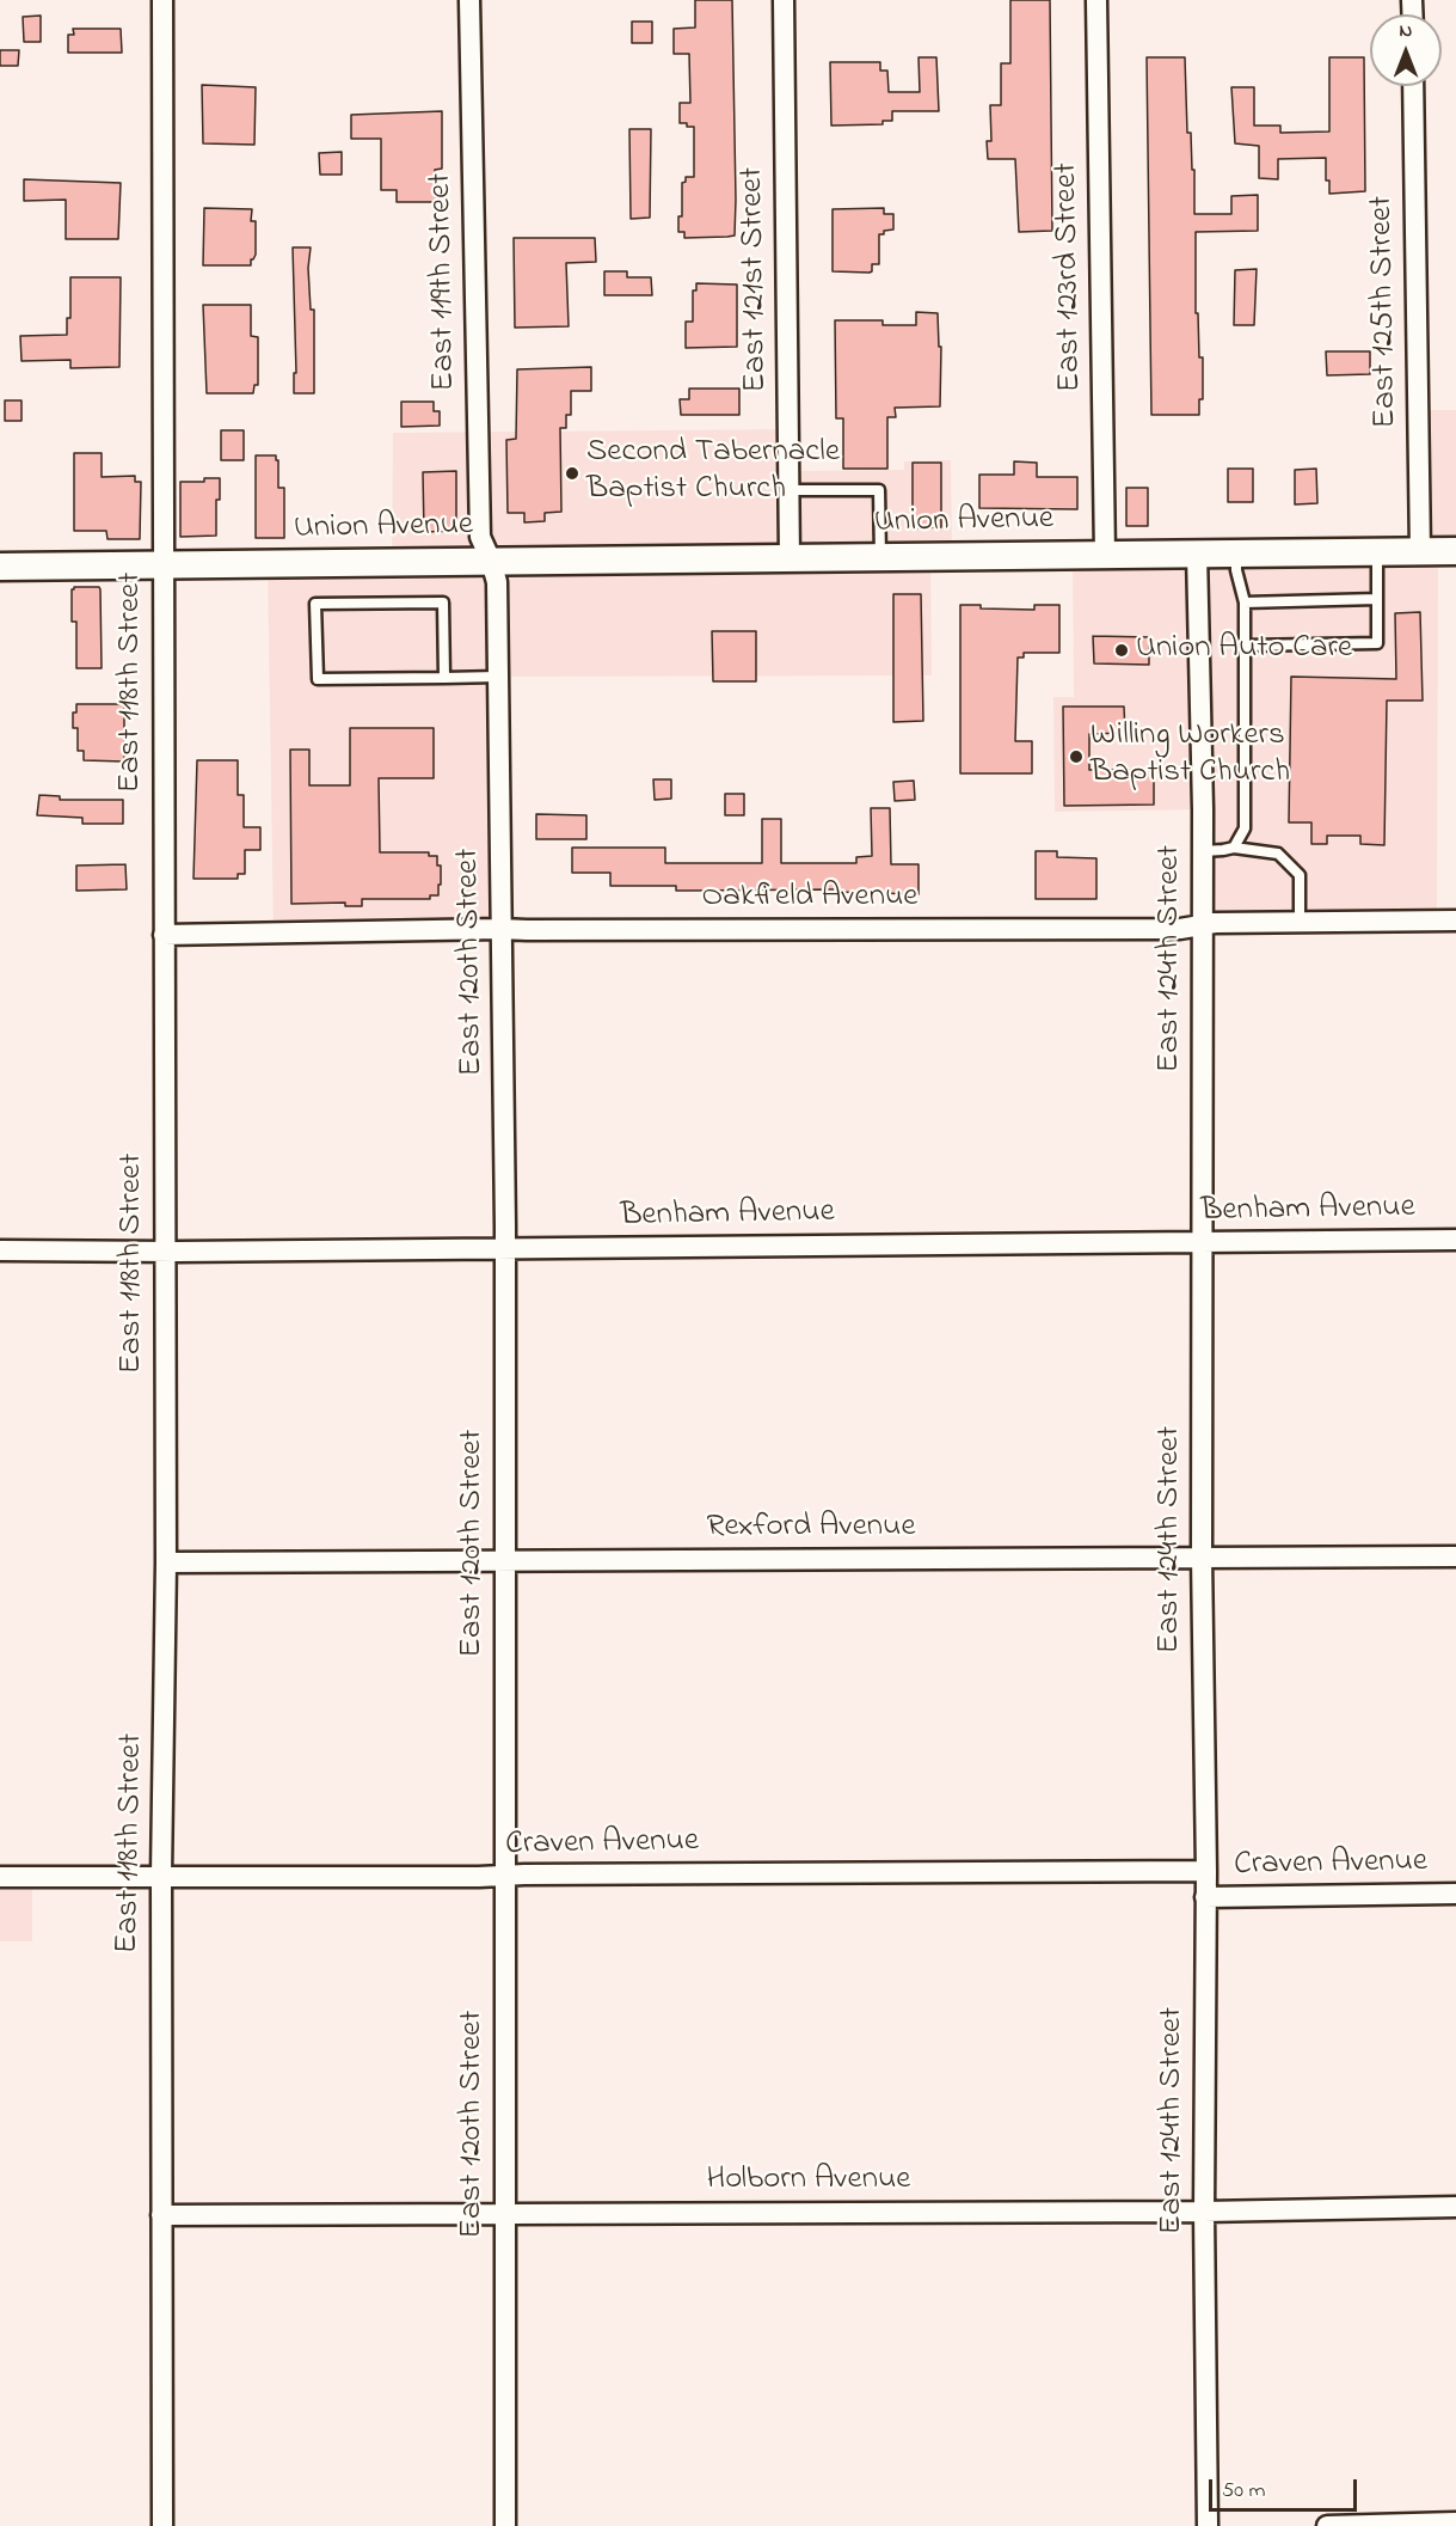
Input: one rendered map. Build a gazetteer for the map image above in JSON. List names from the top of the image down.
{
  "streets": {
    "main road": ["Union Avenue"],
    "street": [
      "East 123rd Street",
      "East 121st Street",
      "East 119th Street",
      "East 125th Street",
      "East 118th Street",
      "Oakfield Avenue",
      "East 124th Street",
      "East 120th Street",
      "Benham Avenue",
      "Rexford Avenue",
      "Craven Avenue",
      "Holborn Avenue"
    ]
  },
  "crossings": [
    ["East 123rd Street", "Union Avenue"],
    ["East 121st Street", "Union Avenue"],
    ["East 119th Street", "Union Avenue"],
    ["East 119th Street", "East 120th Street"],
    ["East 125th Street", "Union Avenue"],
    ["Union Avenue", "East 118th Street"],
    ["Union Avenue", "East 124th Street"],
    ["Union Avenue", "East 120th Street"],
    ["East 118th Street", "Oakfield Avenue"],
    ["East 118th Street", "Benham Avenue"],
    ["East 118th Street", "Rexford Avenue"],
    ["East 118th Street", "Craven Avenue"],
    ["East 118th Street", "Holborn Avenue"],
    ["Oakfield Avenue", "East 124th Street"],
    ["Oakfield Avenue", "East 120th Street"],
    ["East 124th Street", "Benham Avenue"],
    ["East 124th Street", "Rexford Avenue"],
    ["East 124th Street", "Craven Avenue"],
    ["East 124th Street", "Holborn Avenue"],
    ["East 120th Street", "Benham Avenue"],
    ["East 120th Street", "Rexford Avenue"],
    ["East 120th Street", "Craven Avenue"],
    ["East 120th Street", "Holborn Avenue"]
  ],
  "places": ["Second Tabernacle Baptist Church", "Union Auto Care", "Willing Workers Baptist Church"],
  "scale_bar": "50 m",
  "north": "top"
}
